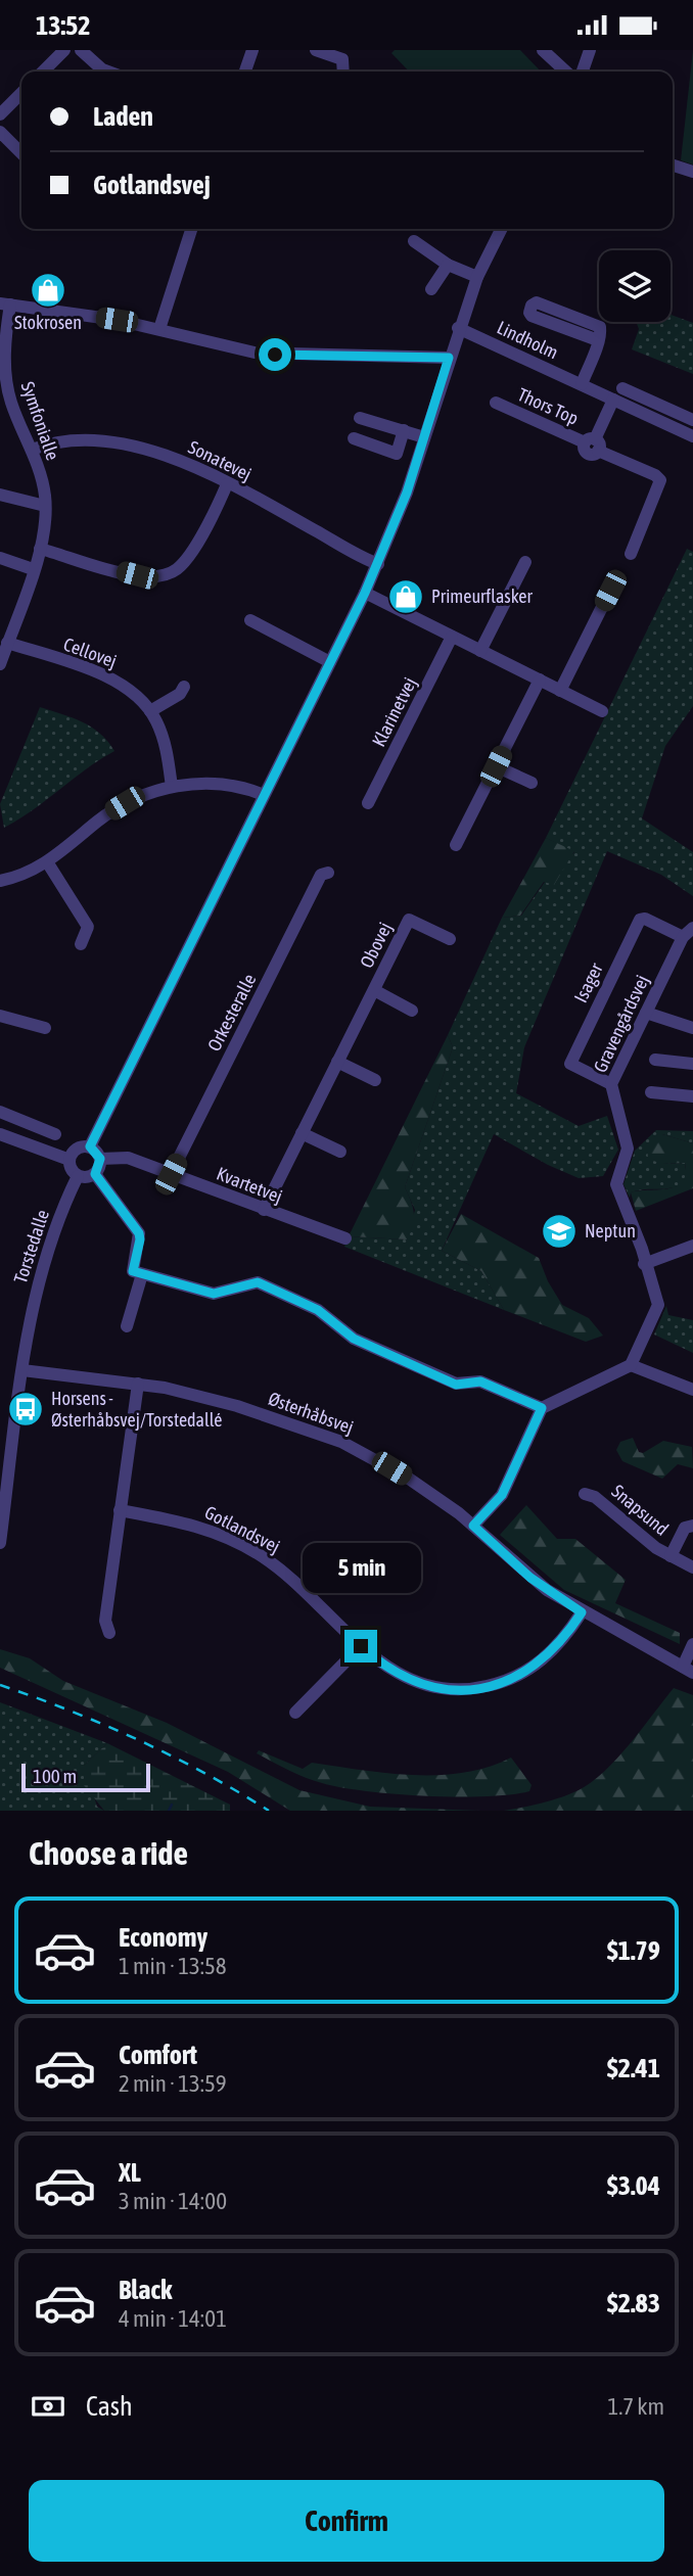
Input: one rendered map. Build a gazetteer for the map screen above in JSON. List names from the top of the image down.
{
  "streets": {
    "street": [
      "Lindholm",
      "Thors Top",
      "Symfonialle",
      "Sonatevej",
      "Cellovej",
      "Klarinetvej",
      "Obovej",
      "Isager",
      "Orkesteralle",
      "Gravengårdsvej",
      "Kvartetvej",
      "Torstedalle",
      "Østerhåbsvej",
      "Snapsund",
      "Gotlandsvej"
    ]
  },
  "crossings": [
    ["Lindholm", "Thors Top"],
    ["Symfonialle", "Sonatevej"],
    ["Symfonialle", "Cellovej"],
    ["Obovej", "Kvartetvej"],
    ["Isager", "Gravengårdsvej"],
    ["Orkesteralle", "Kvartetvej"],
    ["Kvartetvej", "Torstedalle"],
    ["Torstedalle", "Østerhåbsvej"],
    ["Østerhåbsvej", "Gotlandsvej"]
  ],
  "places": {
    "shop": ["Stokrosen", "Primeurflasker"],
    "school or university": ["Neptun"],
    "bus stop": ["Horsens - Østerhåbsvej/Torstedallé"]
  },
  "scale_bar": "100 m",
  "page": {
    "status": "13:52",
    "banner": ["Laden", "Gotlandsvej"],
    "bubble": "5 min",
    "scale": "100 m",
    "heading": "Choose a ride",
    "list": [
      {
        "name": "Economy",
        "note": "1 min · 13:58",
        "value": "$1.79"
      },
      {
        "name": "Comfort",
        "note": "2 min · 13:59",
        "value": "$2.41"
      },
      {
        "name": "XL",
        "note": "3 min · 14:00",
        "value": "$3.04"
      },
      {
        "name": "Black",
        "note": "4 min · 14:01",
        "value": "$2.83"
      }
    ],
    "pay": ["Cash", "1.7 km"],
    "buttons": "Confirm"
  }
}
